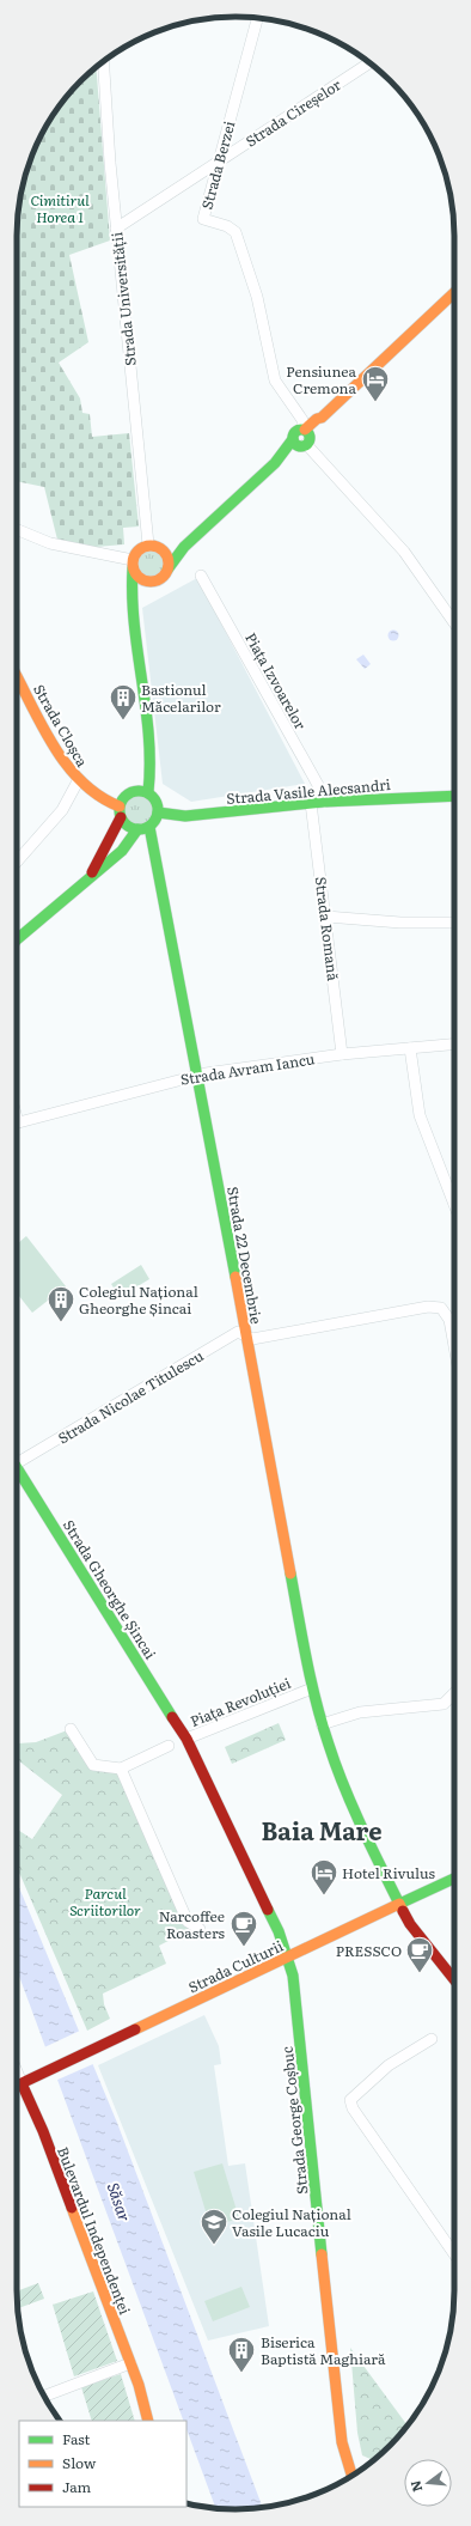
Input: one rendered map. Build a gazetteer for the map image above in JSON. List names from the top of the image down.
{
  "streets": {
    "main road": [
      "Strada Cloșca",
      "Strada Vasile Alecsandri",
      "Strada 22 Decembrie",
      "Strada Gheorghe Șincai",
      "Piața Revoluției",
      "Strada Culturii",
      "Strada George Coșbuc",
      "Bulevardul Independenței"
    ],
    "street": [
      "Strada Cireșelor",
      "Strada Berzei",
      "Strada Universității",
      "Piața Izvoarelor",
      "Strada Romană",
      "Strada Avram Iancu",
      "Strada Nicolae Titulescu"
    ]
  },
  "crossings": [
    ["Strada Cireșelor", "Strada Berzei"],
    ["Strada Cireșelor", "Strada Universității"],
    ["Piața Izvoarelor", "Strada Vasile Alecsandri"],
    ["Strada Cloșca", "Strada Vasile Alecsandri"],
    ["Strada Cloșca", "Strada 22 Decembrie"],
    ["Strada Vasile Alecsandri", "Strada Romană"],
    ["Strada Vasile Alecsandri", "Strada 22 Decembrie"],
    ["Strada Romană", "Strada Avram Iancu"],
    ["Strada Avram Iancu", "Strada 22 Decembrie"],
    ["Strada 22 Decembrie", "Strada Nicolae Titulescu"],
    ["Strada 22 Decembrie", "Piața Revoluției"],
    ["Strada Gheorghe Șincai", "Piața Revoluției"],
    ["Piața Revoluției", "Strada Culturii"],
    ["Piața Revoluției", "Strada George Coșbuc"],
    ["Strada Culturii", "Strada George Coșbuc"],
    ["Strada Culturii", "Bulevardul Independenței"]
  ],
  "districts": ["Baia Mare"],
  "water": ["Săsar"],
  "parks": ["Cimitirul Horea 1", "Parcul Scriitorilor"],
  "places": {
    "hotel": ["Pensiunea Cremona", "Hotel Rivulus"],
    "building": ["Bastionul Măcelarilor", "Colegiul Național Gheorghe Șincai", "Biserica Baptistă Maghiară"],
    "cafe": ["Narcoffee Roasters", "PRESSCO"],
    "school or university": ["Colegiul Național Vasile Lucaciu"]
  },
  "legend": ["Fast", "Slow", "Jam"],
  "north": "left"
}
